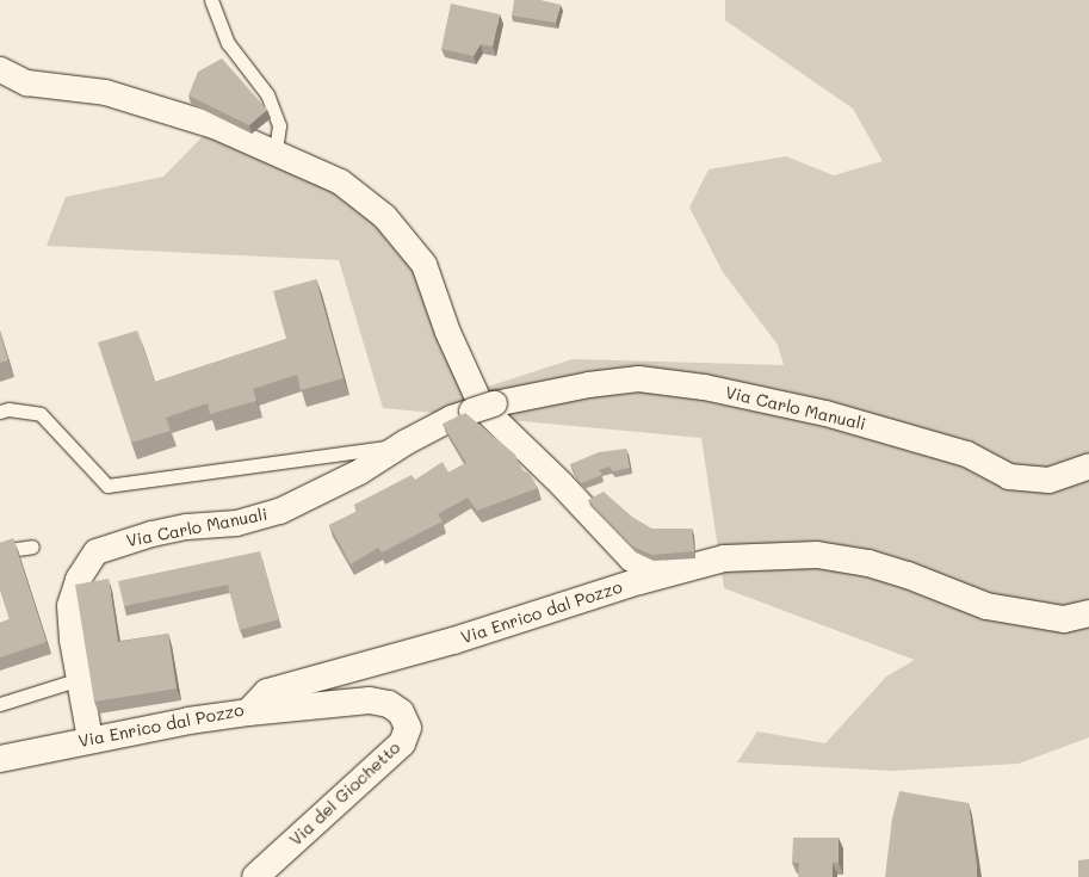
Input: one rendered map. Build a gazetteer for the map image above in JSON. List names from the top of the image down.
{
  "streets": {
    "street": ["Via Carlo Manuali", "Via Enrico dal Pozzo", "Via del Giochetto"]
  },
  "crossings": [
    ["Via Carlo Manuali", "Via Enrico dal Pozzo"],
    ["Via Enrico dal Pozzo", "Via del Giochetto"]
  ]
}
